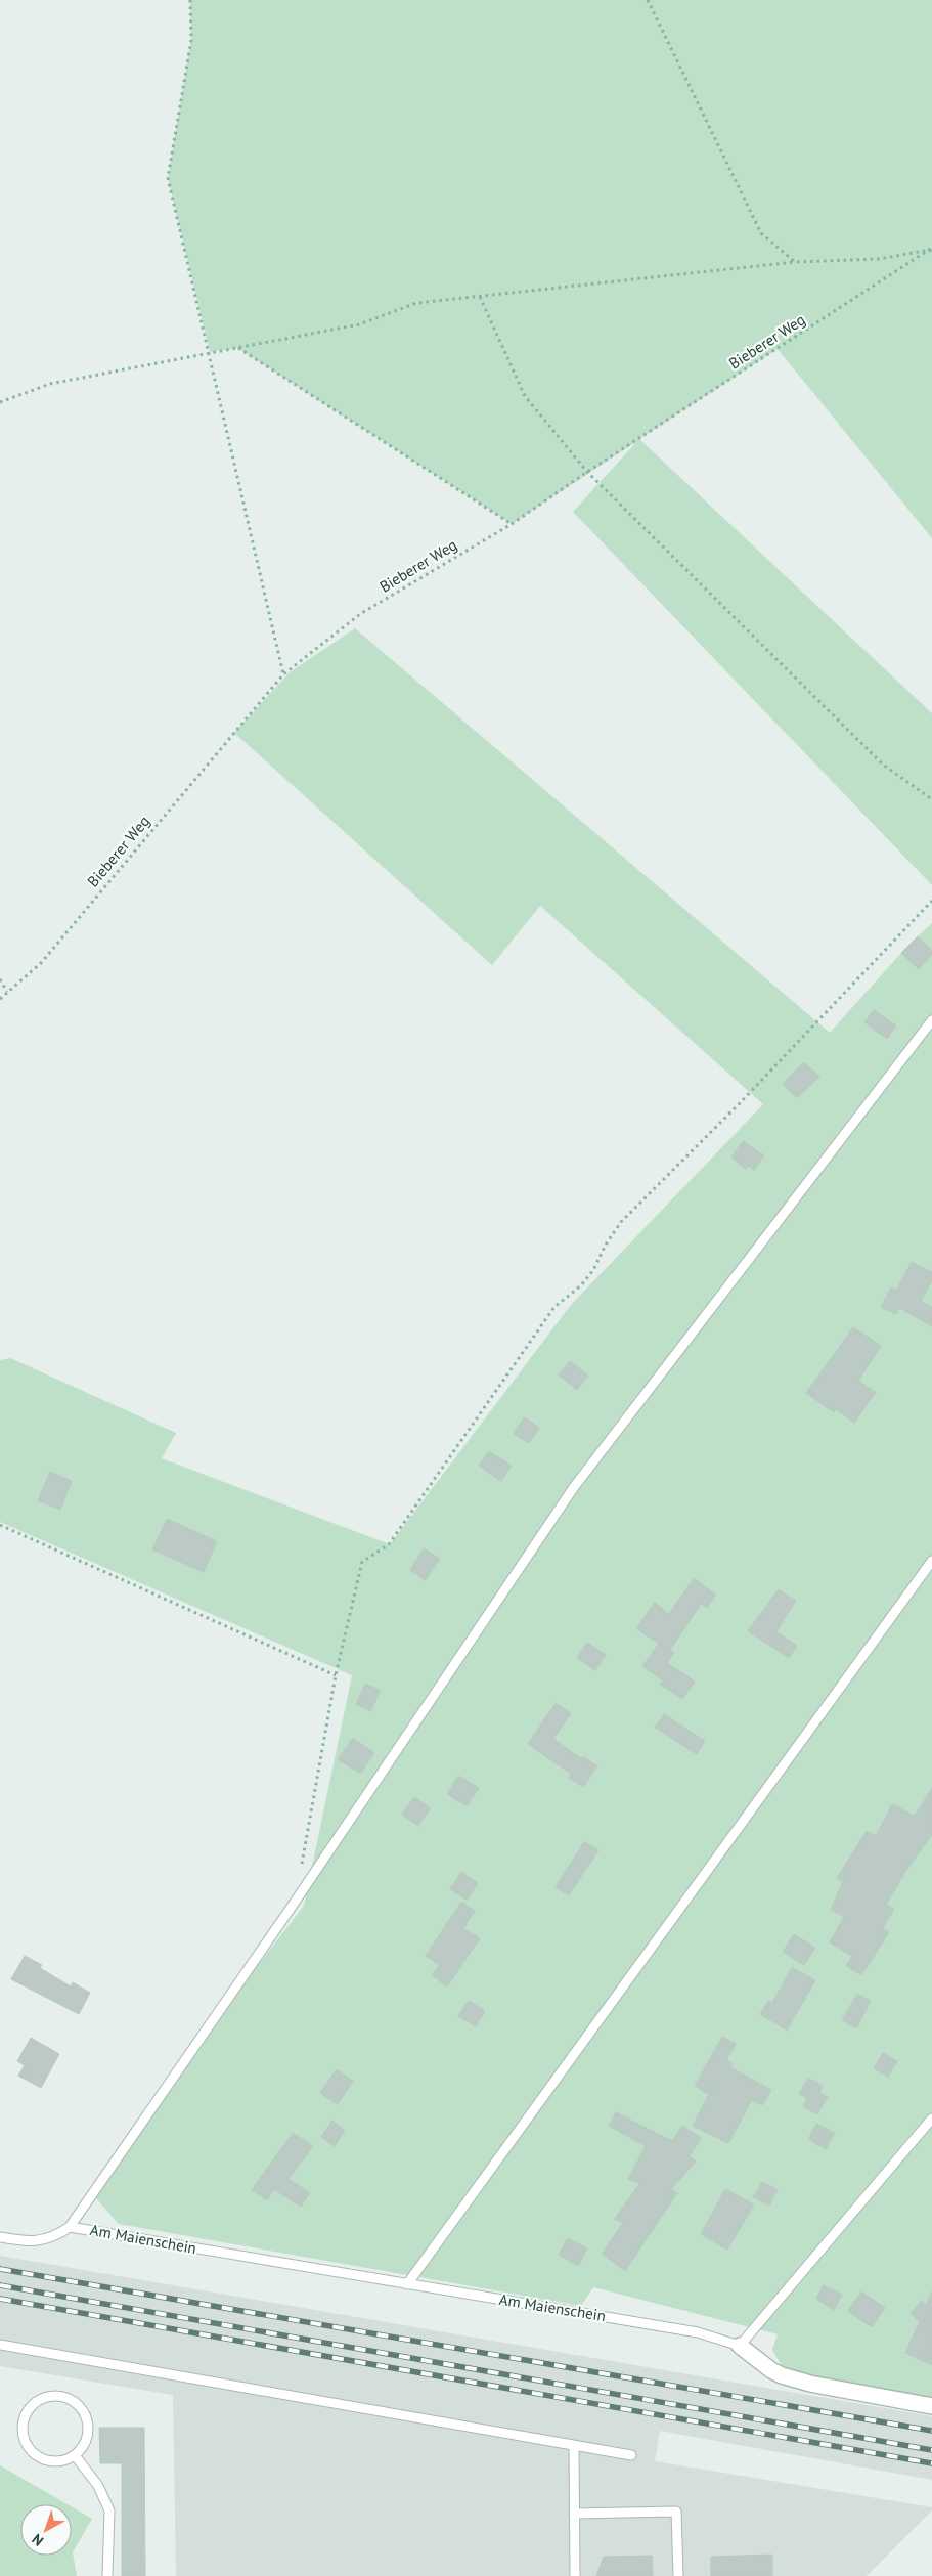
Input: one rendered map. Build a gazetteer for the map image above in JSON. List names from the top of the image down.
{
  "streets": {
    "lane": ["Am Maienschein"],
    "path": ["Bieberer Weg"]
  },
  "north": "bottom left"
}
